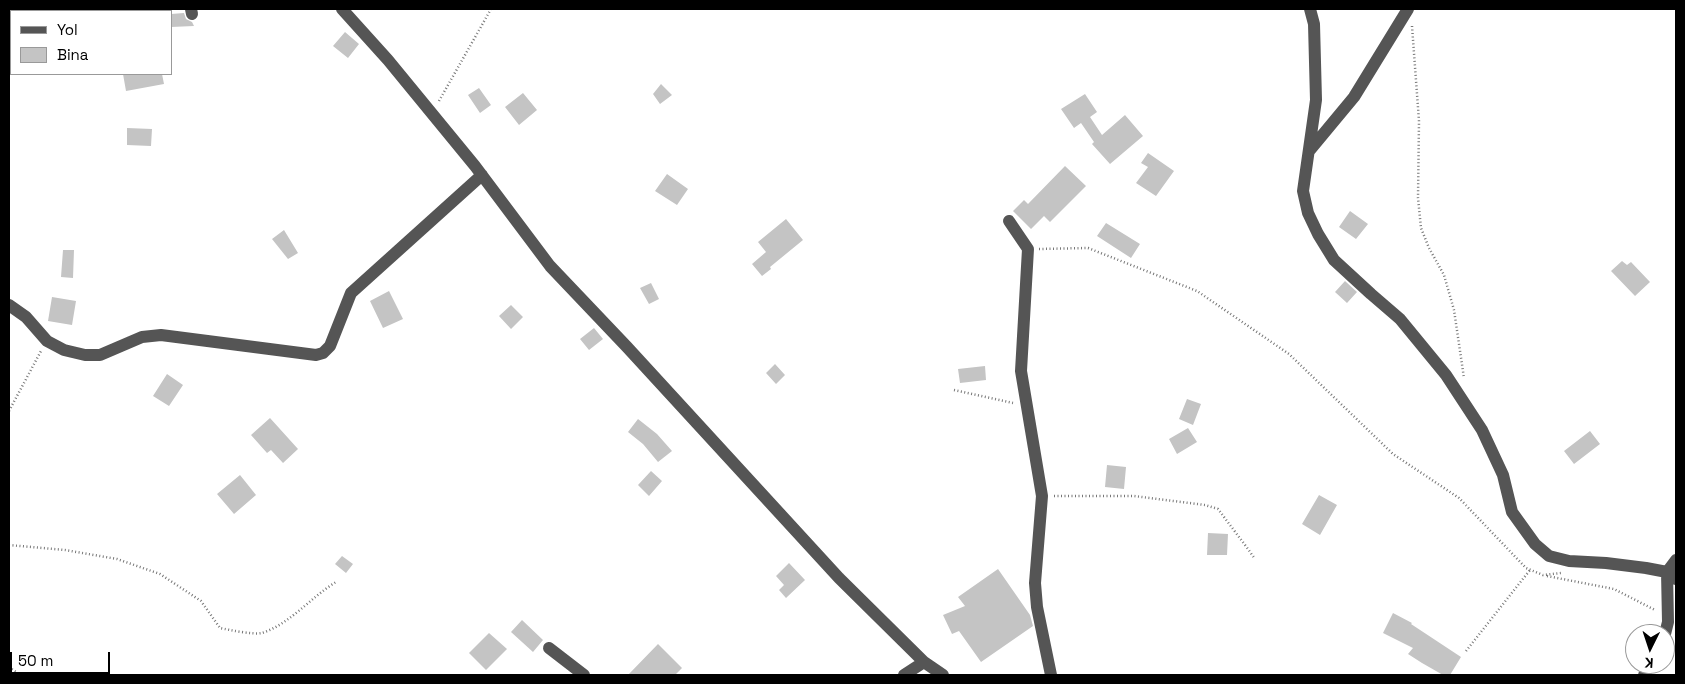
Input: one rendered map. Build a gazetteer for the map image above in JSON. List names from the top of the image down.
{
  "legend": ["Yol", "Bina"],
  "scale_bar": "50 m",
  "north": "bottom"
}
